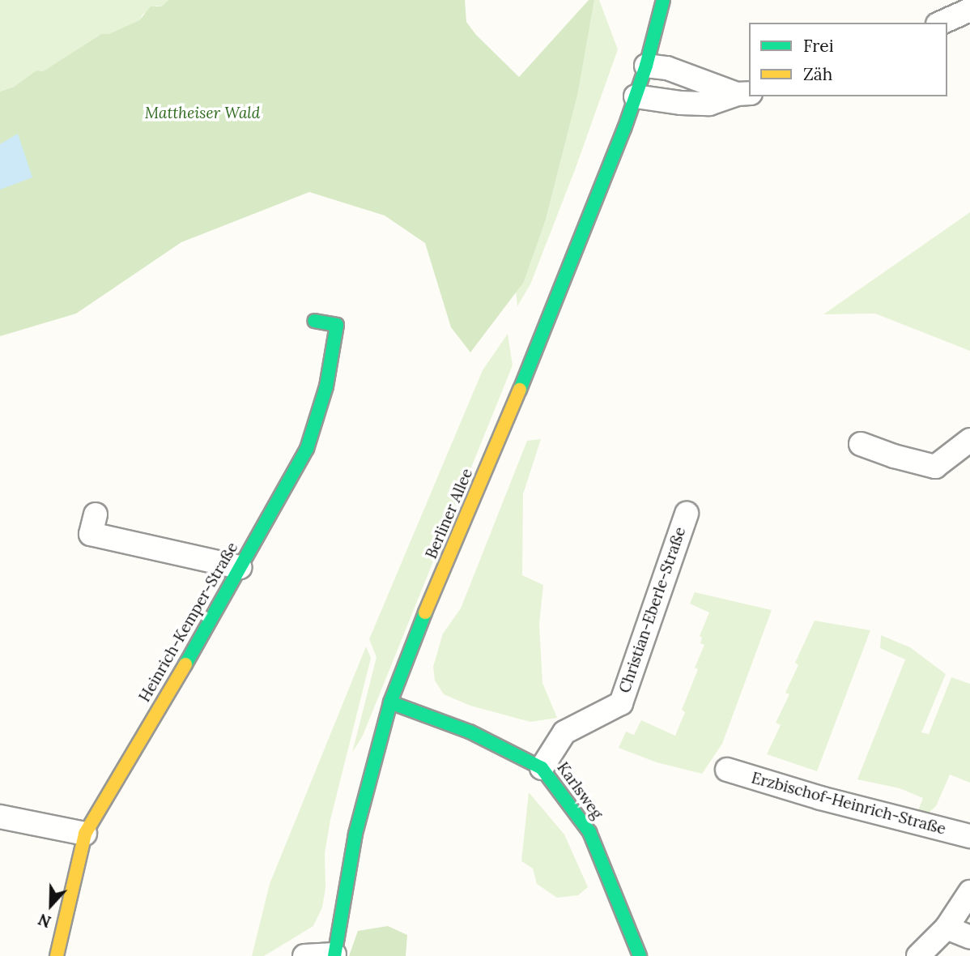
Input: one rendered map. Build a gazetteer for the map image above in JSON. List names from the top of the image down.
{
  "streets": {
    "street": [
      "Berliner Allee",
      "Christian-Eberle-Straße",
      "Heinrich-Kemper-Straße",
      "Karlsweg",
      "Erzbischof-Heinrich-Straße"
    ]
  },
  "crossings": [
    ["Berliner Allee", "Karlsweg"],
    ["Christian-Eberle-Straße", "Karlsweg"]
  ],
  "parks": ["Mattheiser Wald"],
  "legend": ["Frei", "Zäh"],
  "north": "bottom"
}
